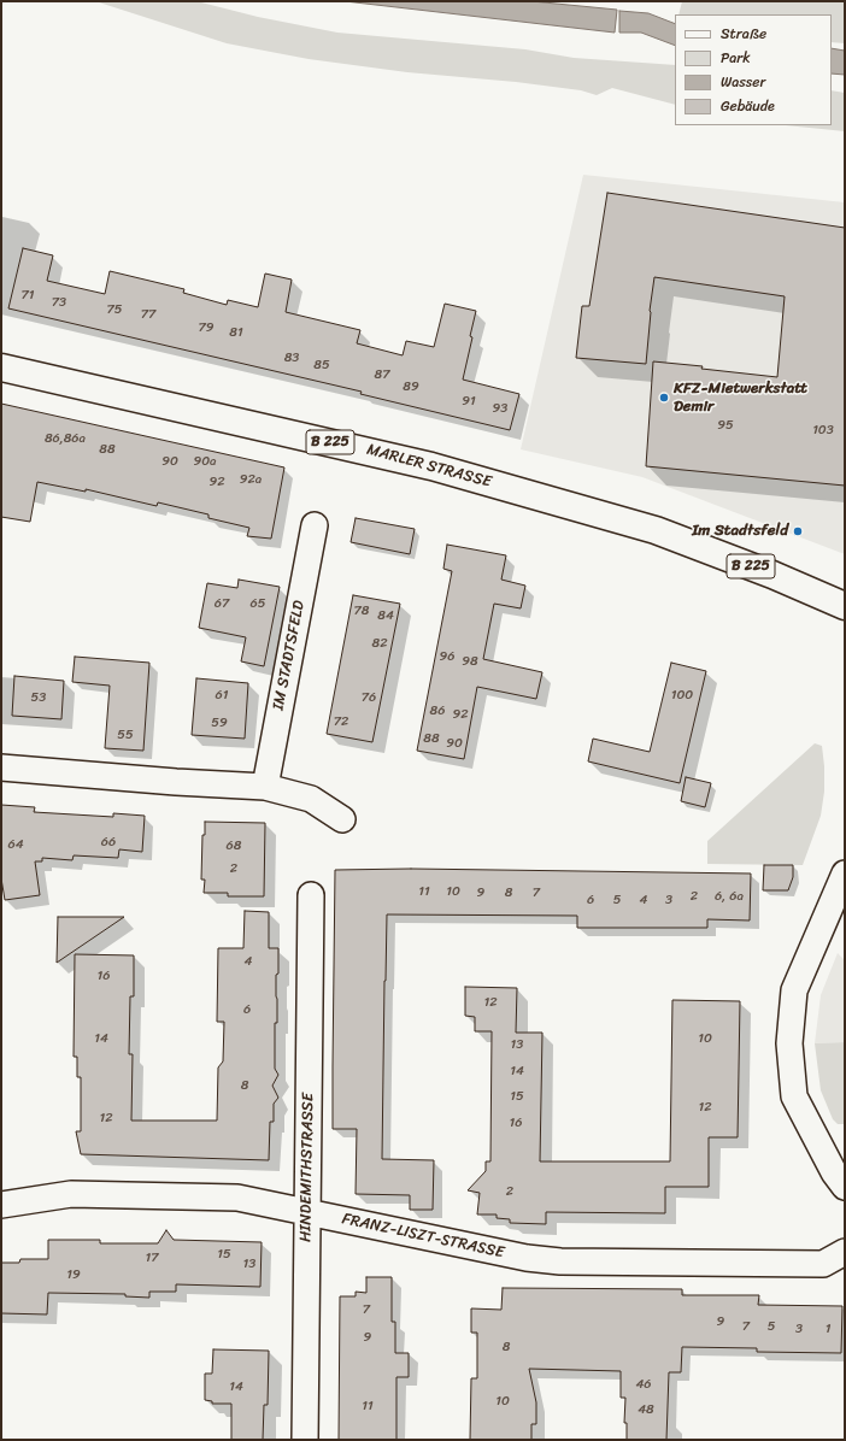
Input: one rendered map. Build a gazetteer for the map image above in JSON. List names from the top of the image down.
{
  "streets": {
    "main road": ["B 225", "MARLER STRASSE"],
    "street": ["IM STADTSFELD", "HINDEMITHSTRASSE", "FRANZ-LISZT-STRASSE"]
  },
  "crossings": [
    ["HINDEMITHSTRASSE", "FRANZ-LISZT-STRASSE"]
  ],
  "places": ["KFZ-Mietwerkstatt Demir", "Im Stadtsfeld"],
  "house_numbers": [
    "71",
    "73",
    "75",
    "77",
    "79",
    "81",
    "83",
    "85",
    "87",
    "89",
    "91",
    "93",
    "95",
    "103",
    "86,86a",
    "88",
    "90",
    "90a",
    "92a",
    "92",
    "67",
    "65",
    "78",
    "84",
    "82",
    "96",
    "98",
    "61",
    "100",
    "53",
    "76",
    "86",
    "92",
    "72",
    "59",
    "55",
    "88",
    "90",
    "66",
    "64",
    "68",
    "2",
    "11",
    "10",
    "9",
    "8",
    "7",
    "2",
    "6, 6a",
    "6",
    "5",
    "4",
    "3",
    "4",
    "16",
    "12",
    "6",
    "14",
    "10",
    "13",
    "14",
    "8",
    "15",
    "12",
    "12",
    "16",
    "2",
    "15",
    "17",
    "13",
    "19",
    "7",
    "9",
    "7",
    "5",
    "3",
    "1",
    "9",
    "8",
    "46",
    "14",
    "10",
    "11",
    "48"
  ],
  "legend": [
    "Straße",
    "Park",
    "Wasser",
    "Gebäude"
  ]
}
